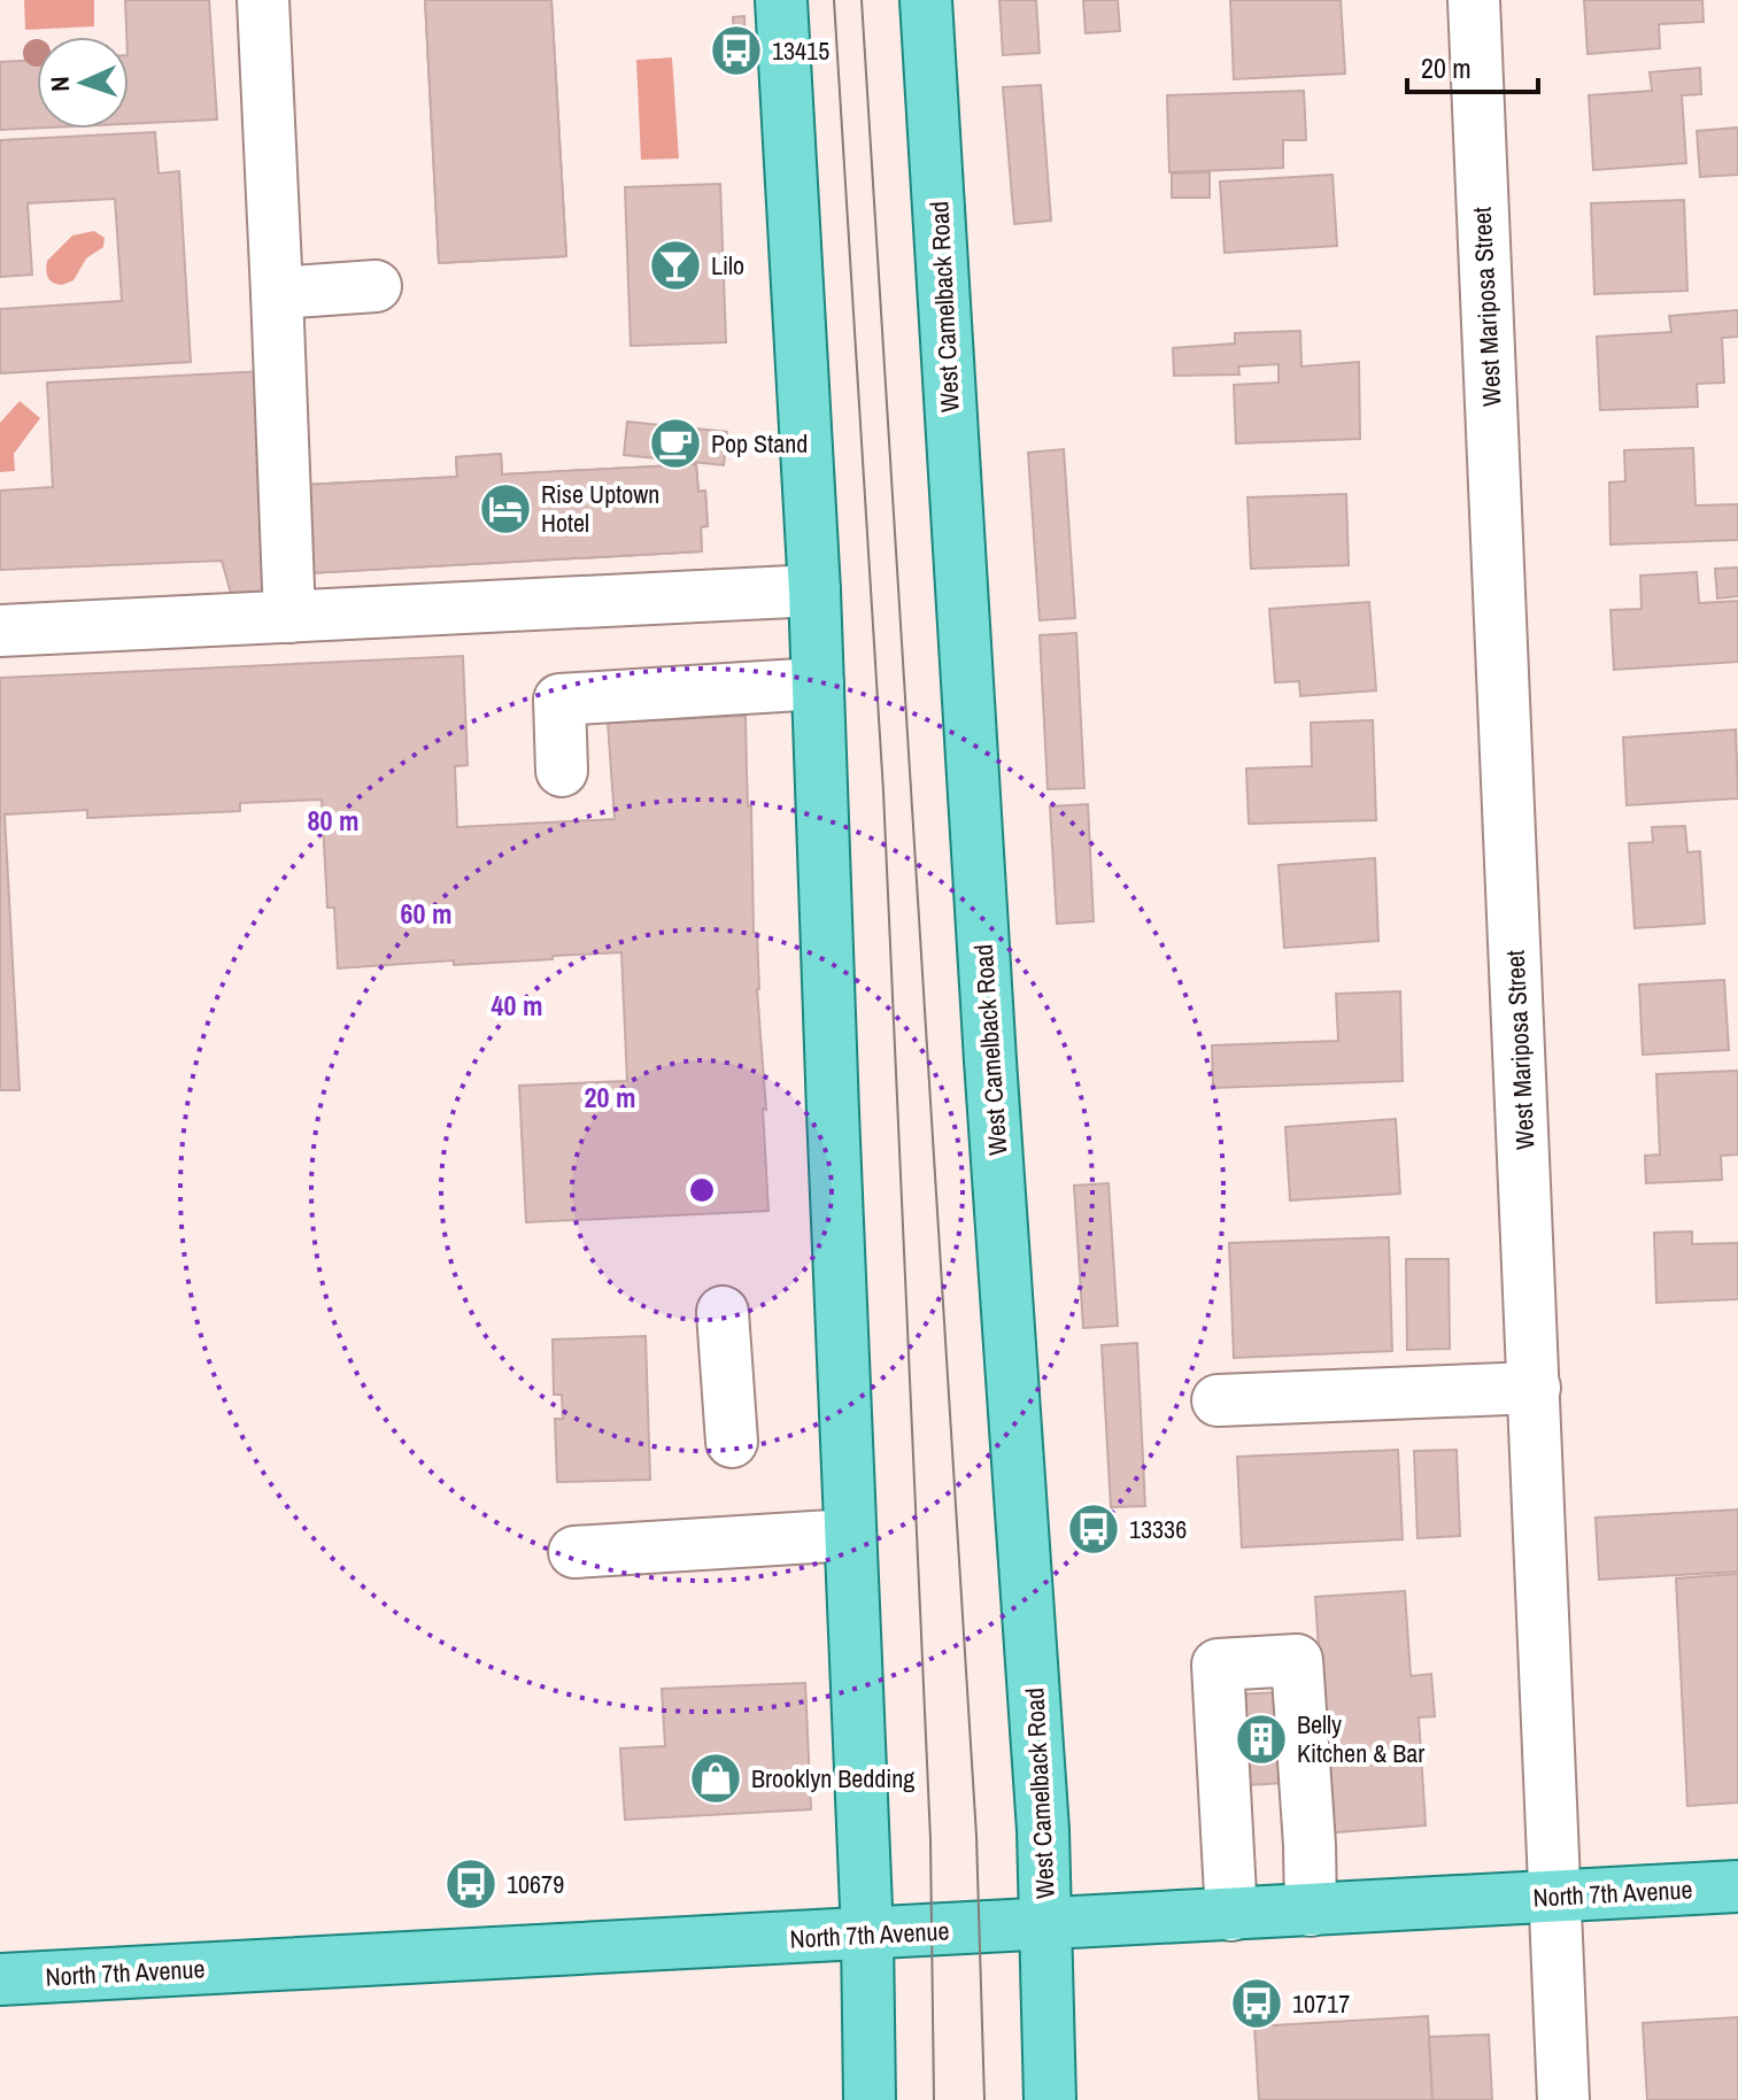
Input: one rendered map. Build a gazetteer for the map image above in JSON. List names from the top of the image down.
{
  "streets": {
    "main road": ["West Camelback Road", "North 7th Avenue"],
    "street": ["West Mariposa Street"]
  },
  "crossings": [
    ["West Camelback Road", "North 7th Avenue"],
    ["West Mariposa Street", "North 7th Avenue"]
  ],
  "places": {
    "bus stop": [
      "13415",
      "13336",
      "10679",
      "10717"
    ],
    "bar": ["Lilo"],
    "cafe": ["Pop Stand"],
    "hotel": ["Rise Uptown Hotel"],
    "building": ["Belly Kitchen & Bar"],
    "shop": ["Brooklyn Bedding"]
  },
  "scale_bar": "20 m",
  "north": "left",
  "rings": [
    "80 m",
    "60 m",
    "40 m",
    "20 m"
  ]
}
